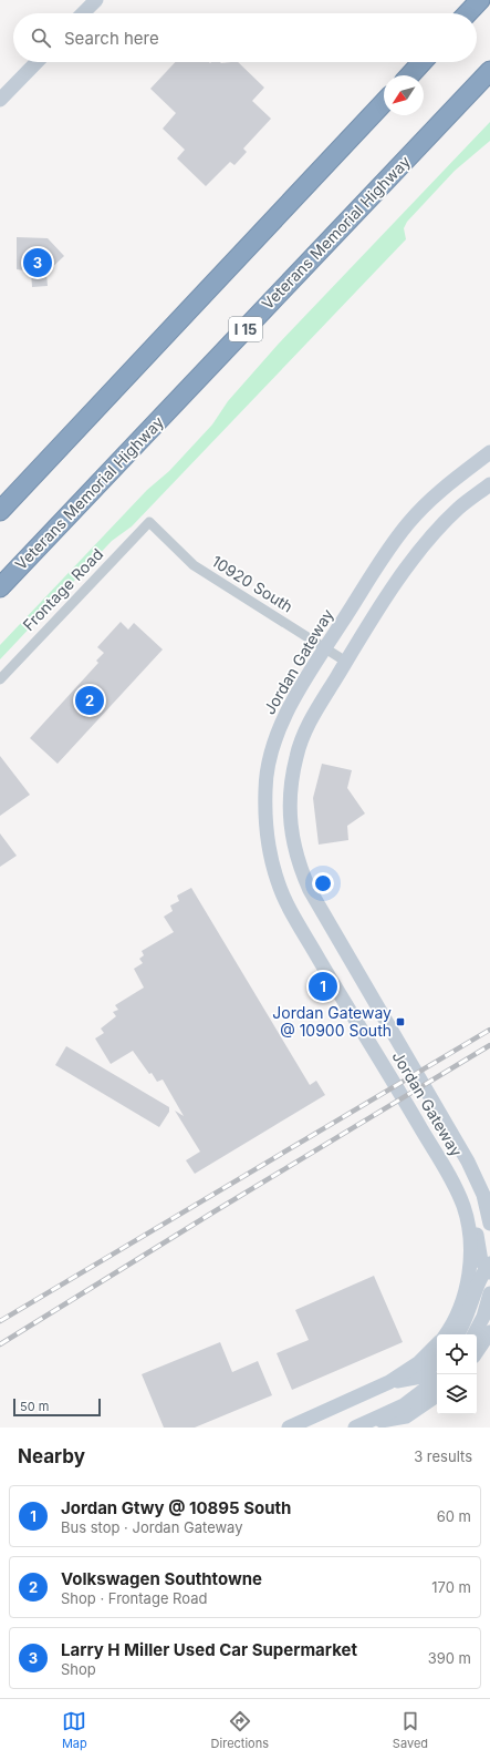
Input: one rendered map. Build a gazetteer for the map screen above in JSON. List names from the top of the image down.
{
  "streets": {
    "highway": ["Veterans Memorial Highway", "I 15"],
    "main road": ["Jordan Gateway"],
    "street": ["10920 South", "Frontage Road"]
  },
  "crossings": [
    ["10920 South", "Frontage Road"],
    ["10920 South", "Jordan Gateway"]
  ],
  "places": {
    "transit": ["Jordan Gateway @ 10900 South"]
  },
  "scale_bar": "50 m",
  "north": "bottom left",
  "page": {
    "search": "Search here",
    "pins": ["3", "2", "1"],
    "scale": "50 m",
    "heading": ["Nearby", "3 results"],
    "list": [
      {
        "mark": "1",
        "name": "Jordan Gtwy @ 10895 South",
        "note": "Bus stop · Jordan Gateway",
        "value": "60 m"
      },
      {
        "mark": "2",
        "name": "Volkswagen Southtowne",
        "note": "Shop · Frontage Road",
        "value": "170 m"
      },
      {
        "mark": "3",
        "name": "Larry H Miller Used Car Supermarket",
        "note": "Shop",
        "value": "390 m"
      }
    ],
    "nav": ["Map", "Directions", "Saved"]
  }
}
